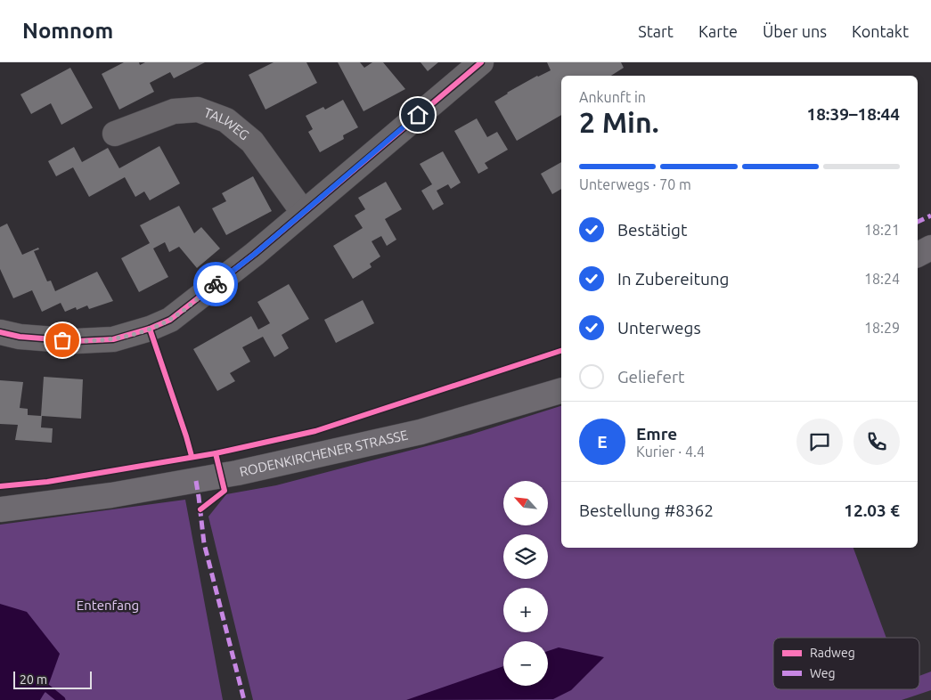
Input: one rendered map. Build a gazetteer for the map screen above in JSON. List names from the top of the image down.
{
  "streets": {
    "main road": ["RODENKIRCHENER STRASSE"],
    "street": ["TALWEG"]
  },
  "parks": ["Entenfang"],
  "legend": ["Radweg", "Weg"],
  "scale_bar": "20 m",
  "north": "top left",
  "page": {
    "header": "Nomnom",
    "nav": [
      "Start",
      "Karte",
      "Über uns",
      "Kontakt"
    ],
    "heading": ["2 Min.", "Ankunft in", "18:39–18:44"],
    "panel": [
      "Emre",
      "Kurier · 4.4",
      "Bestellung #8362",
      "12.03 €"
    ],
    "bar": "Unterwegs · 70 m",
    "list": [
      ["Bestätigt", "18:21"],
      ["In Zubereitung", "18:24"],
      ["Unterwegs", "18:29"],
      "Geliefert"
    ],
    "round": "E",
    "map_buttons": ["+", "−"],
    "scale": "20 m"
  }
}
